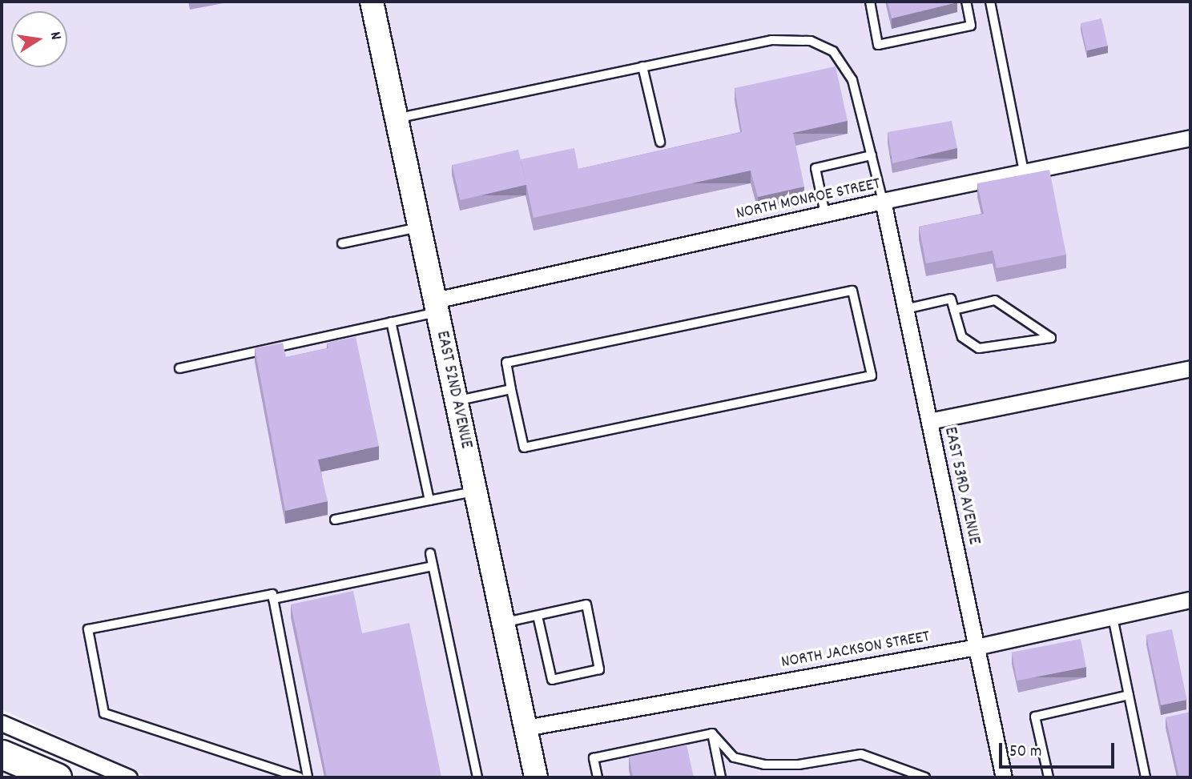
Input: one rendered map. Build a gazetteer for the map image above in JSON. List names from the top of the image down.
{
  "streets": {
    "street": [
      "NORTH MONROE STREET",
      "EAST 52ND AVENUE",
      "EAST 53RD AVENUE",
      "NORTH JACKSON STREET"
    ]
  },
  "crossings": [
    ["NORTH MONROE STREET", "EAST 52ND AVENUE"],
    ["NORTH MONROE STREET", "EAST 53RD AVENUE"],
    ["EAST 52ND AVENUE", "NORTH JACKSON STREET"],
    ["EAST 53RD AVENUE", "NORTH JACKSON STREET"]
  ],
  "scale_bar": "50 m",
  "north": "right"
}
